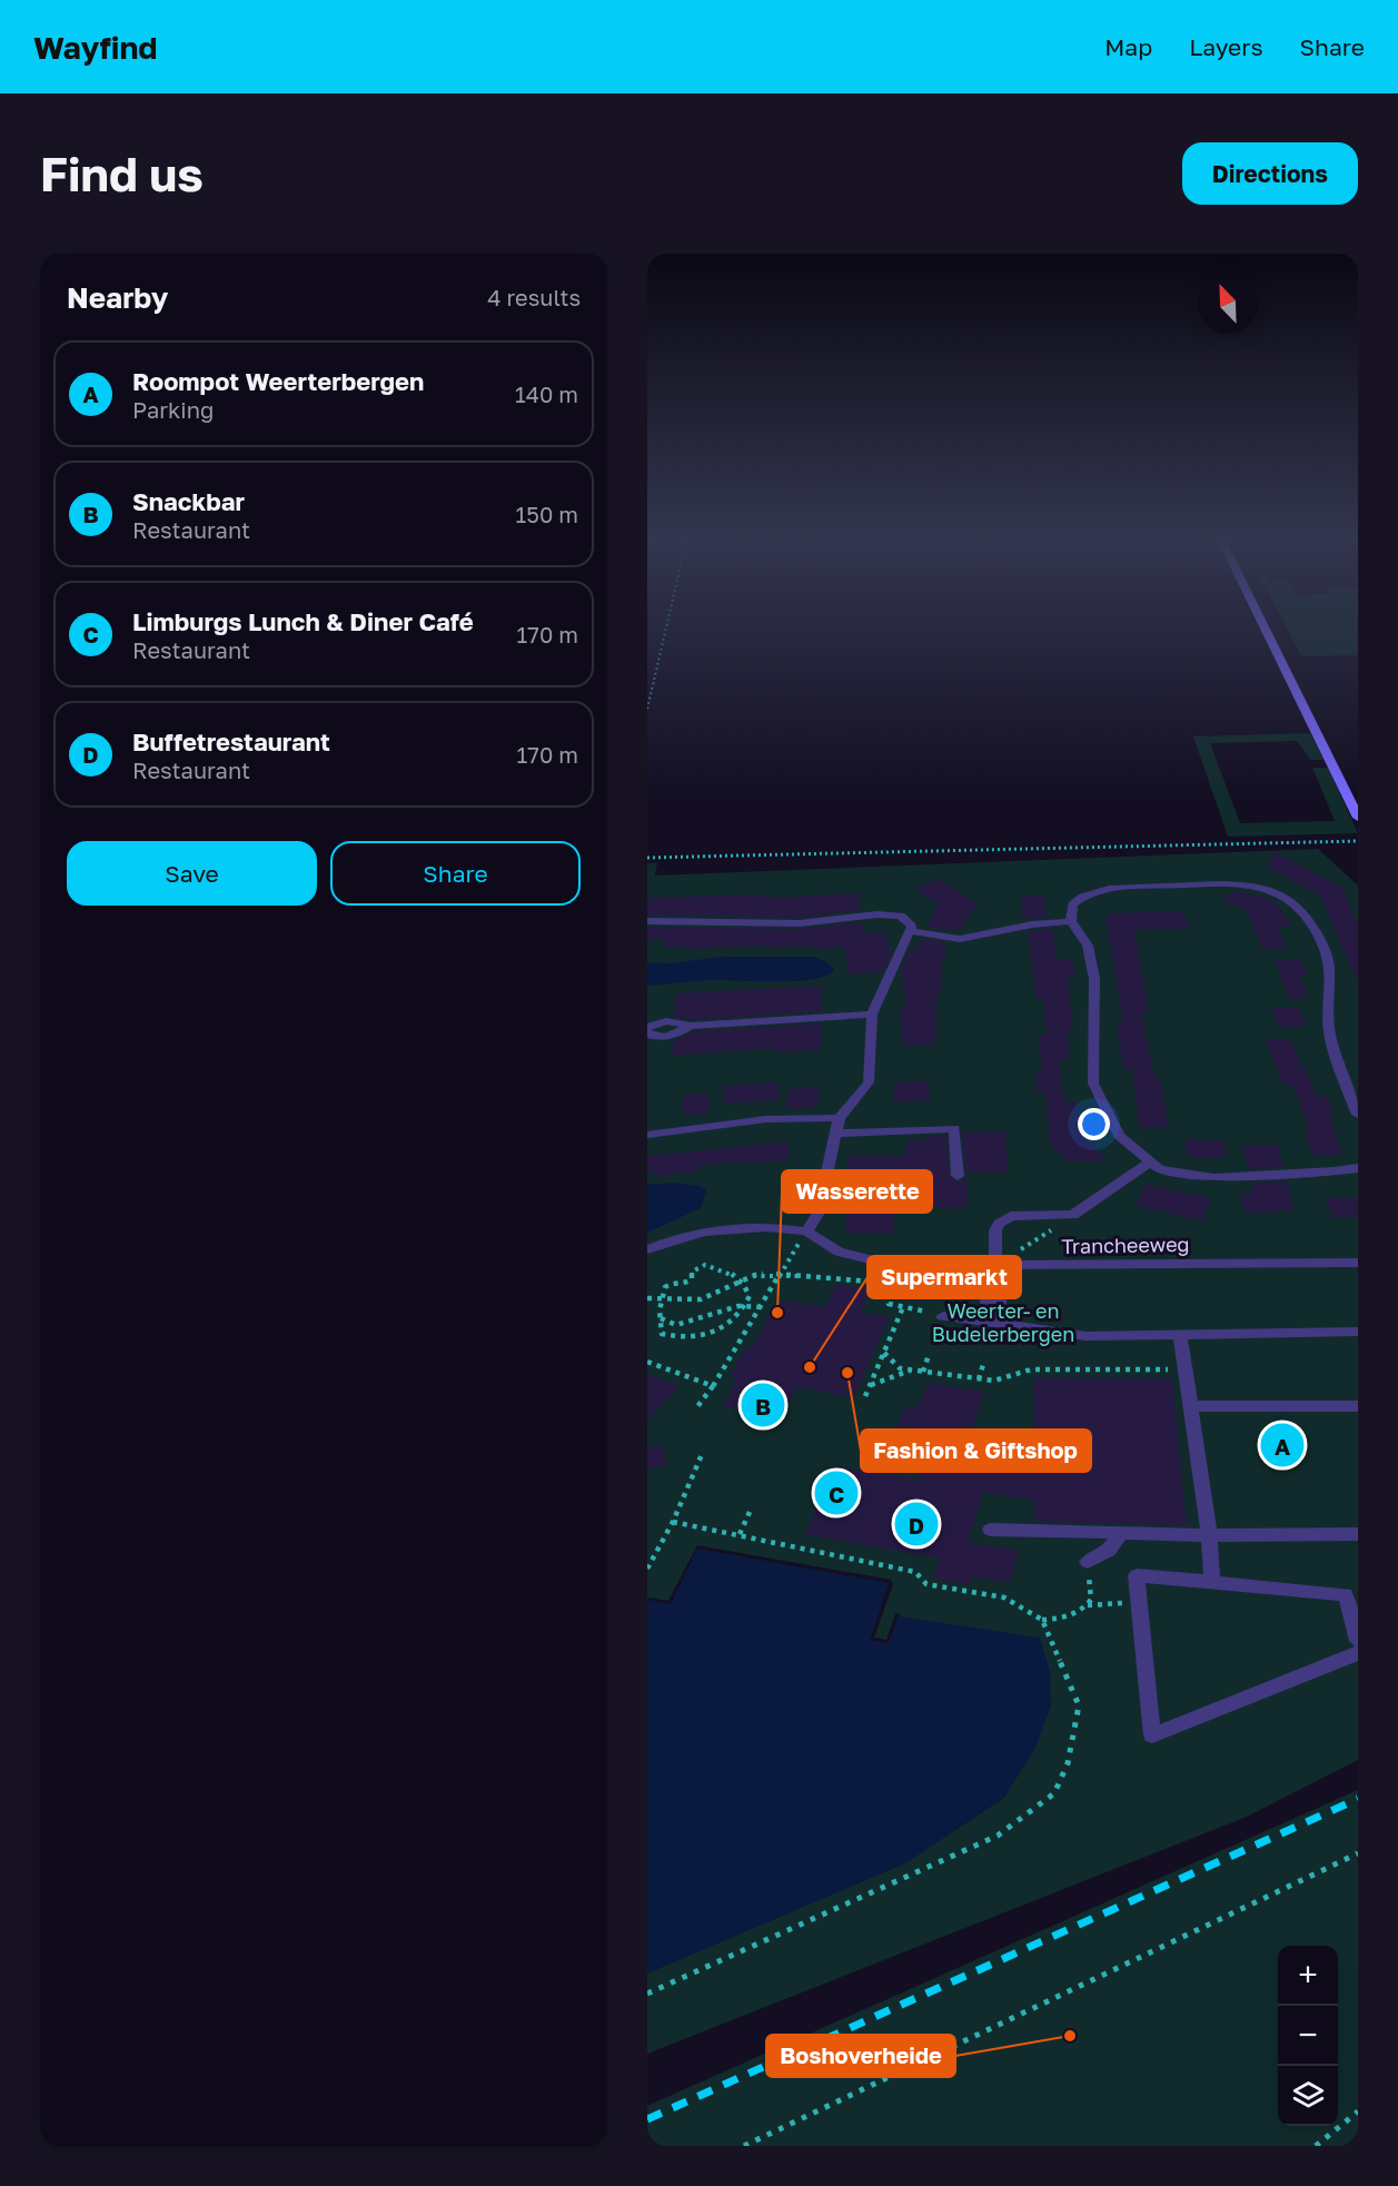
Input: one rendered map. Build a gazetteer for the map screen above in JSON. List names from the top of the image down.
{
  "streets": {
    "lane": ["Trancheeweg"]
  },
  "parks": ["Weerter- en Budelerbergen"],
  "places": [
    "Wasserette",
    "Supermarkt",
    "Fashion & Giftshop",
    "Boshoverheide"
  ],
  "north": "top left",
  "page": {
    "header": "Wayfind",
    "nav": ["Map", "Layers", "Share"],
    "buttons": [
      "Directions",
      ["Save", "Share"]
    ],
    "title": "Find us",
    "heading": ["Nearby", "4 results"],
    "list": [
      {
        "mark": "A",
        "name": "Roompot Weerterbergen",
        "note": "Parking",
        "value": "140 m"
      },
      {
        "mark": "B",
        "name": "Snackbar",
        "note": "Restaurant",
        "value": "150 m"
      },
      {
        "mark": "C",
        "name": "Limburgs Lunch & Diner Café",
        "note": "Restaurant",
        "value": "170 m"
      },
      {
        "mark": "D",
        "name": "Buffetrestaurant",
        "note": "Restaurant",
        "value": "170 m"
      }
    ],
    "pins": [
      "B",
      "A",
      "C",
      "D"
    ],
    "map_buttons": ["+", "−"]
  }
}
